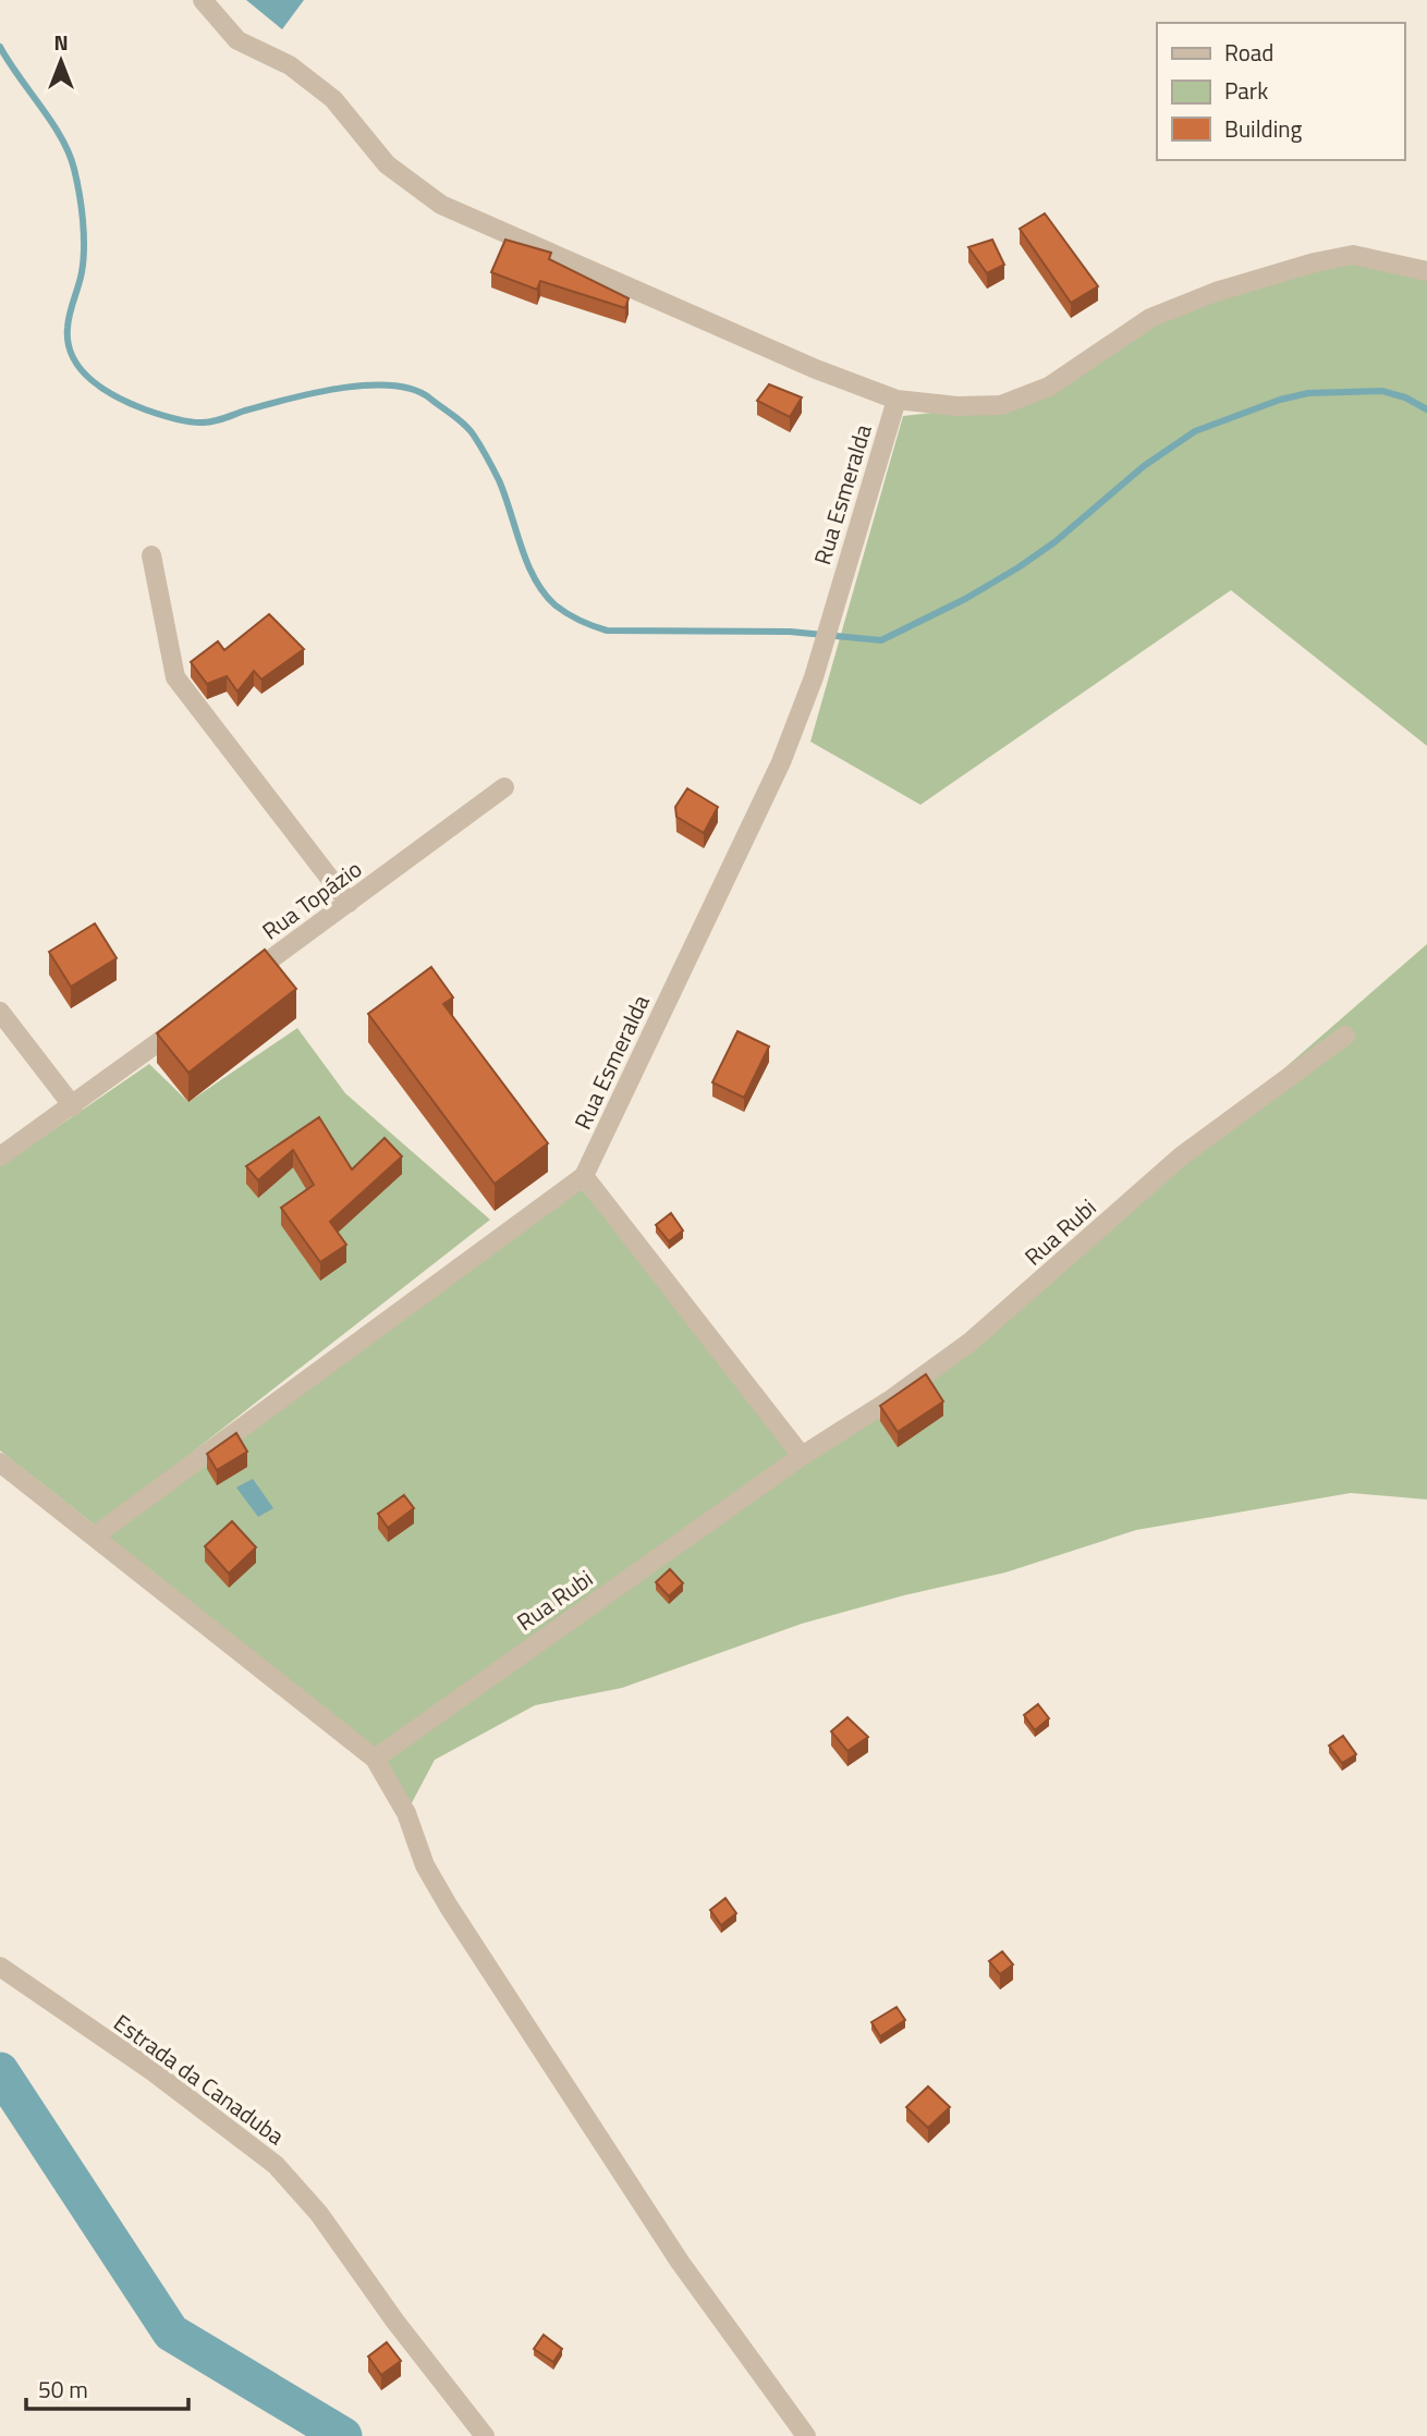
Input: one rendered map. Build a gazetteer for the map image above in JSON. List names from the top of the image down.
{
  "streets": {
    "street": [
      "Rua Esmeralda",
      "Rua Topázio",
      "Rua Rubi",
      "Estrada da Canaduba"
    ]
  },
  "legend": ["Road", "Park", "Building"],
  "scale_bar": "50 m",
  "north": "top"
}
